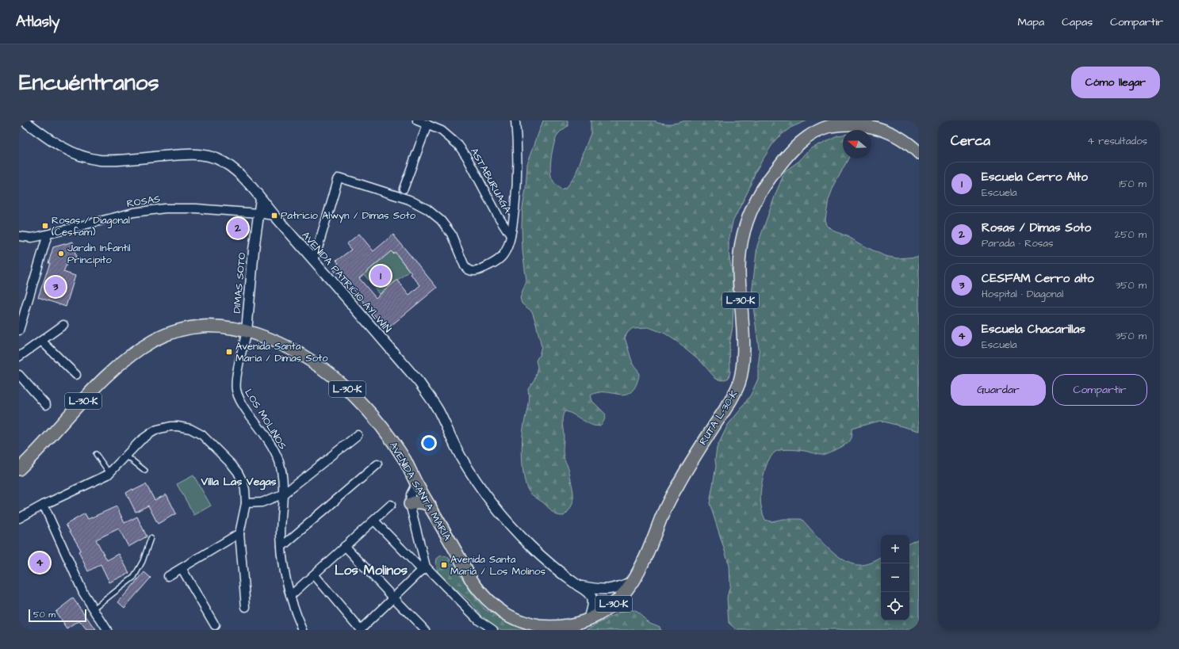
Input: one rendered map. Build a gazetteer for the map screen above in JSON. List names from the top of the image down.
{
  "streets": {
    "main road": ["L-30-K", "RUTA L-30-K", "AVENIDA SANTA MARÍA"],
    "street": [
      "ASTABURUAGA",
      "ROSAS",
      "AVENIDA PATRICIO AYLWIN",
      "DIMAS SOTO",
      "LOS MOLINOS"
    ]
  },
  "crossings": [
    ["ROSAS", "AVENIDA PATRICIO AYLWIN"],
    ["ROSAS", "DIMAS SOTO"],
    ["AVENIDA PATRICIO AYLWIN", "DIMAS SOTO"],
    ["AVENIDA PATRICIO AYLWIN", "AVENIDA SANTA MARÍA"],
    ["DIMAS SOTO", "LOS MOLINOS"],
    ["DIMAS SOTO", "AVENIDA SANTA MARÍA"],
    ["RUTA L-30-K", "AVENIDA SANTA MARÍA"],
    ["LOS MOLINOS", "AVENIDA SANTA MARÍA"]
  ],
  "districts": ["Villa Las Vegas", "Los Molinos"],
  "places": {
    "transit": [
      "Patricio Alwyn / Dimas Soto",
      "Rosas / Diagonal (Cesfam)",
      "Avenida Santa María / Dimas Soto",
      "Avenida Santa María / Los Molinos"
    ],
    "other": ["Jardín Infantil Principito"]
  },
  "scale_bar": "50 m",
  "north": "left",
  "page": {
    "header": "Atlasly",
    "nav": ["Mapa", "Capas", "Compartir"],
    "buttons": [
      "Cómo llegar",
      ["Guardar", "Compartir"]
    ],
    "title": "Encuéntranos",
    "heading": ["Cerca", "4 resultados"],
    "list": [
      {
        "mark": "1",
        "name": "Escuela Cerro Alto",
        "note": "Escuela",
        "value": "150 m"
      },
      {
        "mark": "2",
        "name": "Rosas / Dimas Soto",
        "note": "Parada · Rosas",
        "value": "250 m"
      },
      {
        "mark": "3",
        "name": "CESFAM Cerro alto",
        "note": "Hospital · Diagonal",
        "value": "350 m"
      },
      {
        "mark": "4",
        "name": "Escuela Chacarillas",
        "note": "Escuela",
        "value": "350 m"
      }
    ],
    "pins": [
      "2",
      "1",
      "3",
      "4"
    ],
    "map_buttons": ["+", "−"],
    "scale": "50 m"
  }
}
